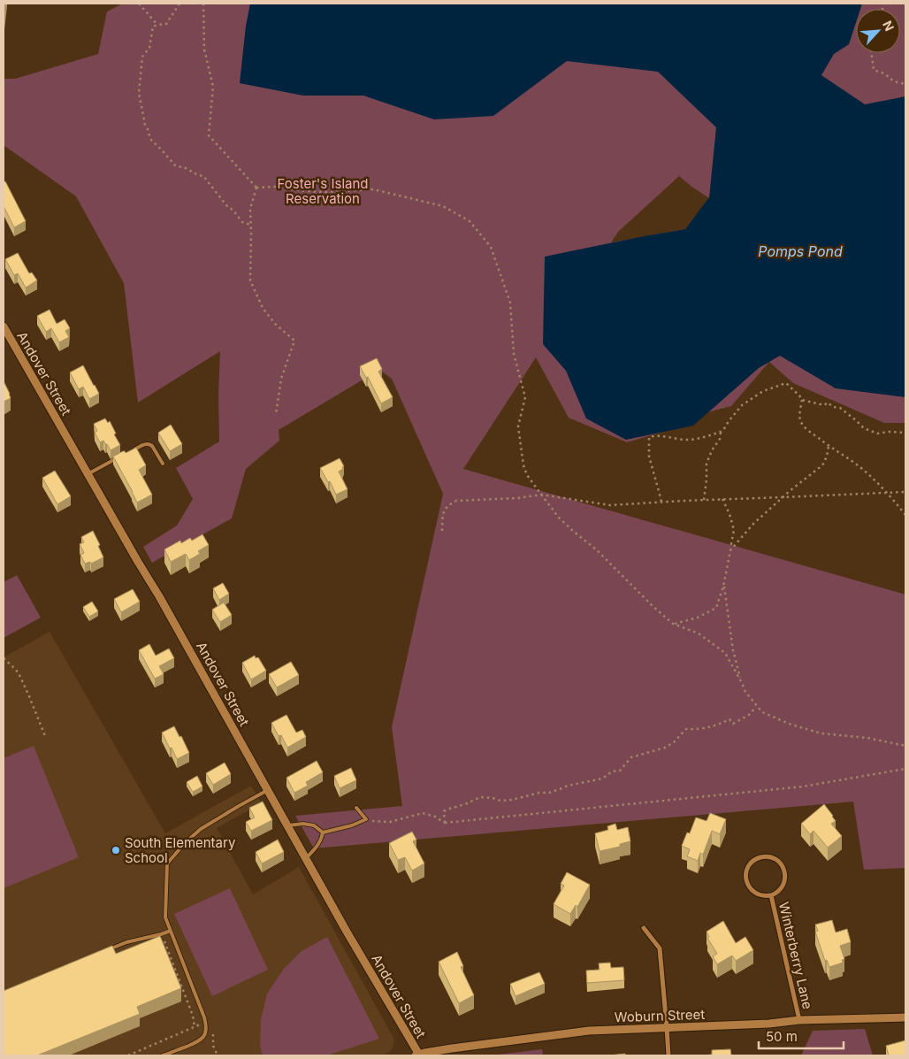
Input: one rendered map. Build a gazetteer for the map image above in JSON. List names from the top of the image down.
{
  "streets": {
    "street": ["Andover Street", "Winterberry Lane", "Woburn Street"]
  },
  "crossings": [
    ["Andover Street", "Woburn Street"],
    ["Winterberry Lane", "Woburn Street"]
  ],
  "water": ["Pomps Pond"],
  "parks": ["Foster's Island Reservation"],
  "places": ["South Elementary School"],
  "scale_bar": "50 m",
  "north": "top right"
}
